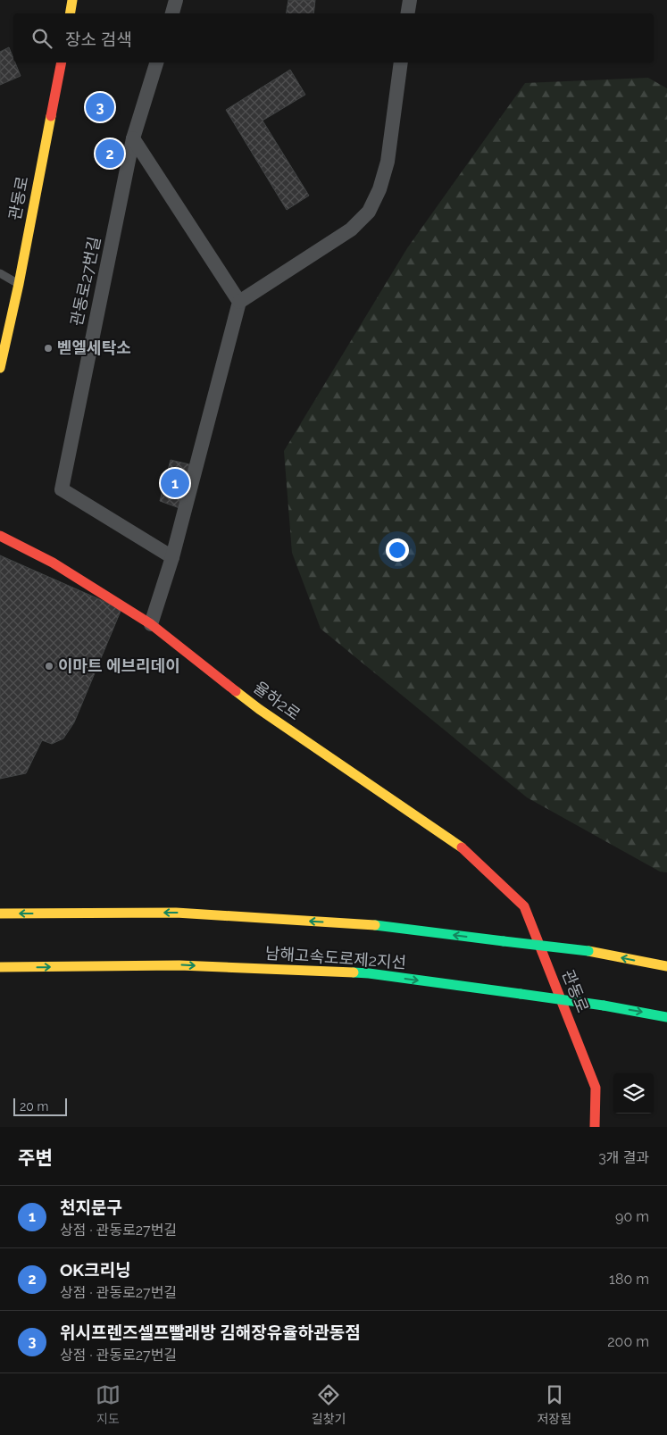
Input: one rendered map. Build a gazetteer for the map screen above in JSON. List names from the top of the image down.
{
  "streets": {
    "main road": ["관동로", "율하2로", "남해고속도로제2지선"],
    "street": ["관동로27번길"]
  },
  "crossings": [
    ["관동로", "율하2로"]
  ],
  "places": ["벧엘세탁소", "이마트 에브리데이"],
  "scale_bar": "20 m",
  "page": {
    "search": "장소 검색",
    "pins": ["3", "2", "1"],
    "scale": "20 m",
    "heading": ["주변", "3개 결과"],
    "list": [
      {
        "mark": "1",
        "name": "천지문구",
        "note": "상점 · 관동로27번길",
        "value": "90 m"
      },
      {
        "mark": "2",
        "name": "OK크리닝",
        "note": "상점 · 관동로27번길",
        "value": "180 m"
      },
      {
        "mark": "3",
        "name": "위시프렌즈셀프빨래방 김해장유율하관동점",
        "note": "상점 · 관동로27번길",
        "value": "200 m"
      }
    ],
    "nav": ["지도", "길찾기", "저장됨"]
  }
}
